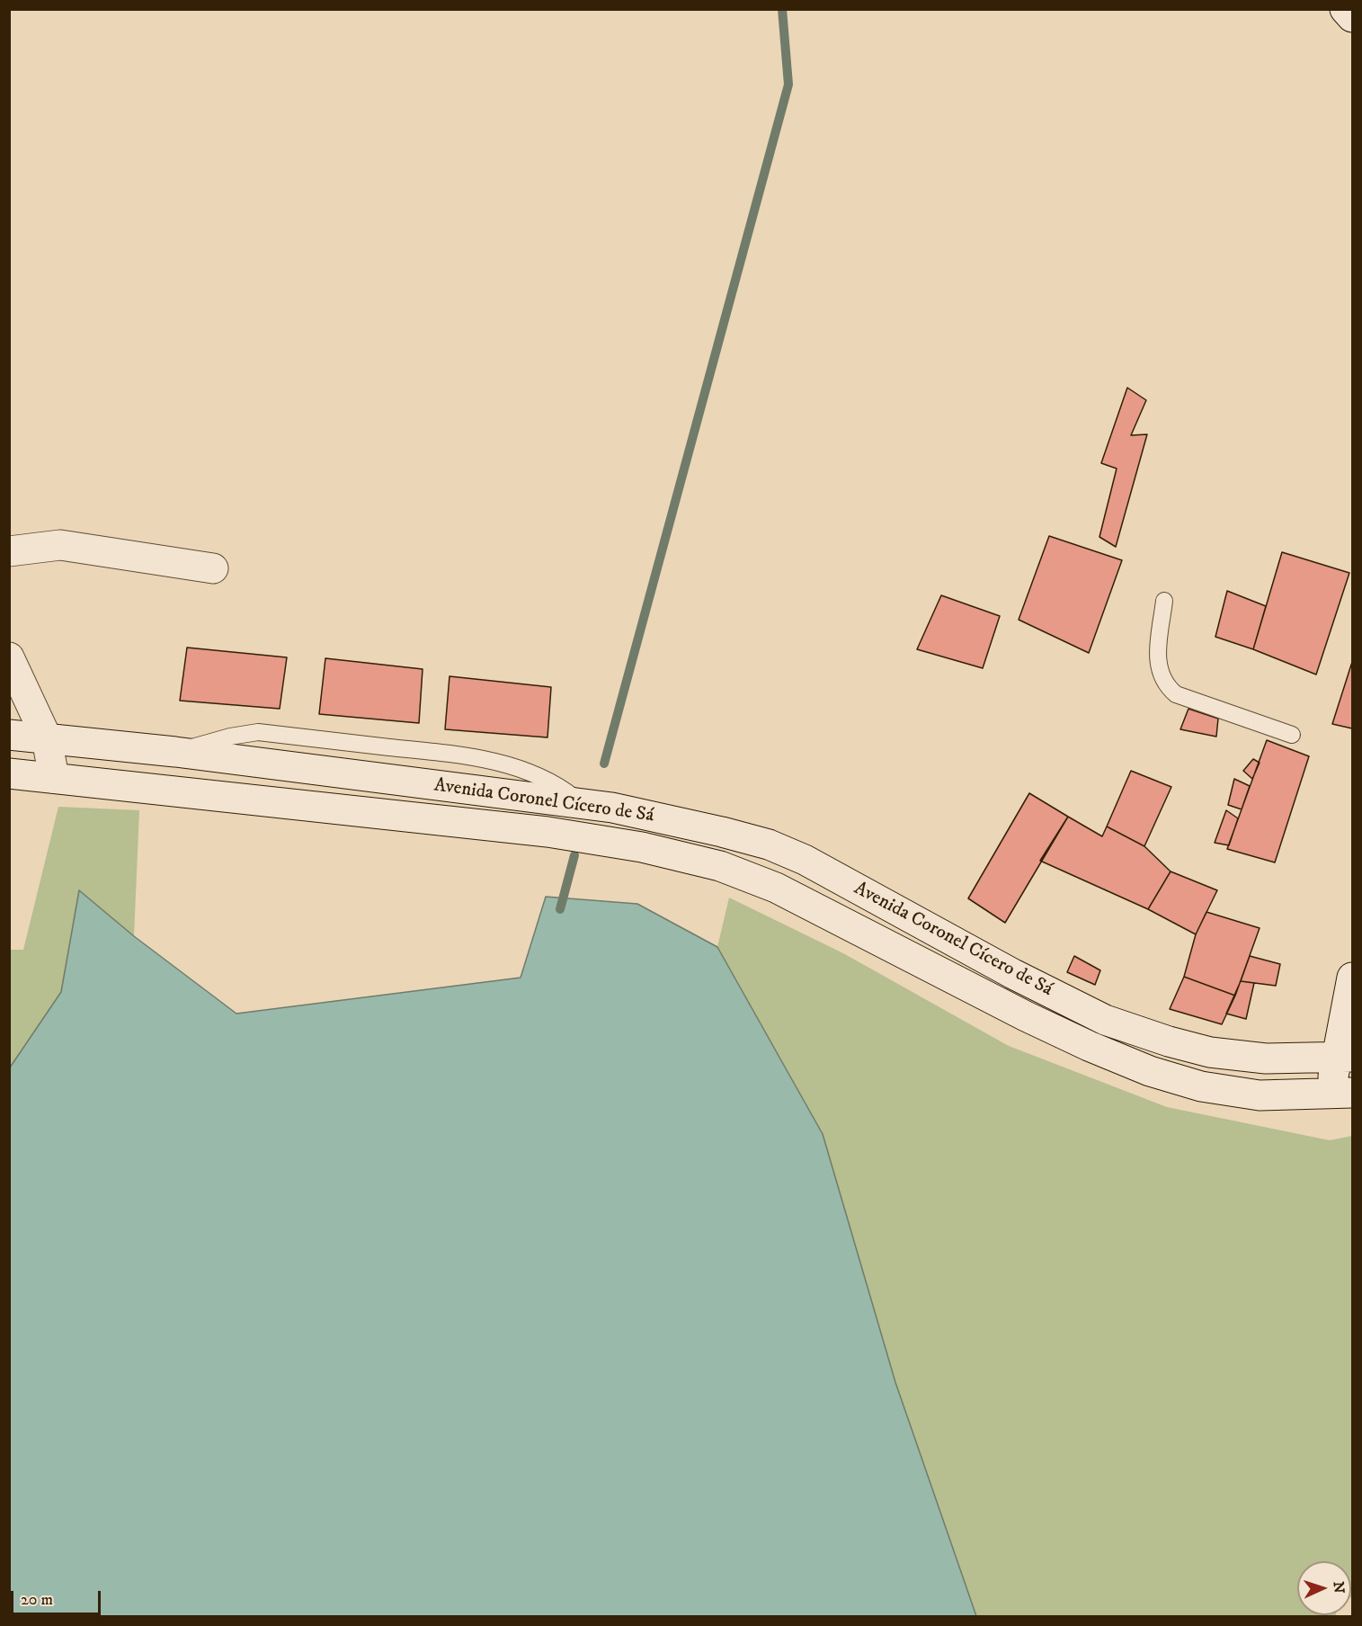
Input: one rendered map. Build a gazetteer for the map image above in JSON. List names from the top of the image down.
{
  "streets": {
    "main road": ["Avenida Coronel Cícero de Sá"]
  },
  "scale_bar": "20 m",
  "north": "right"
}
